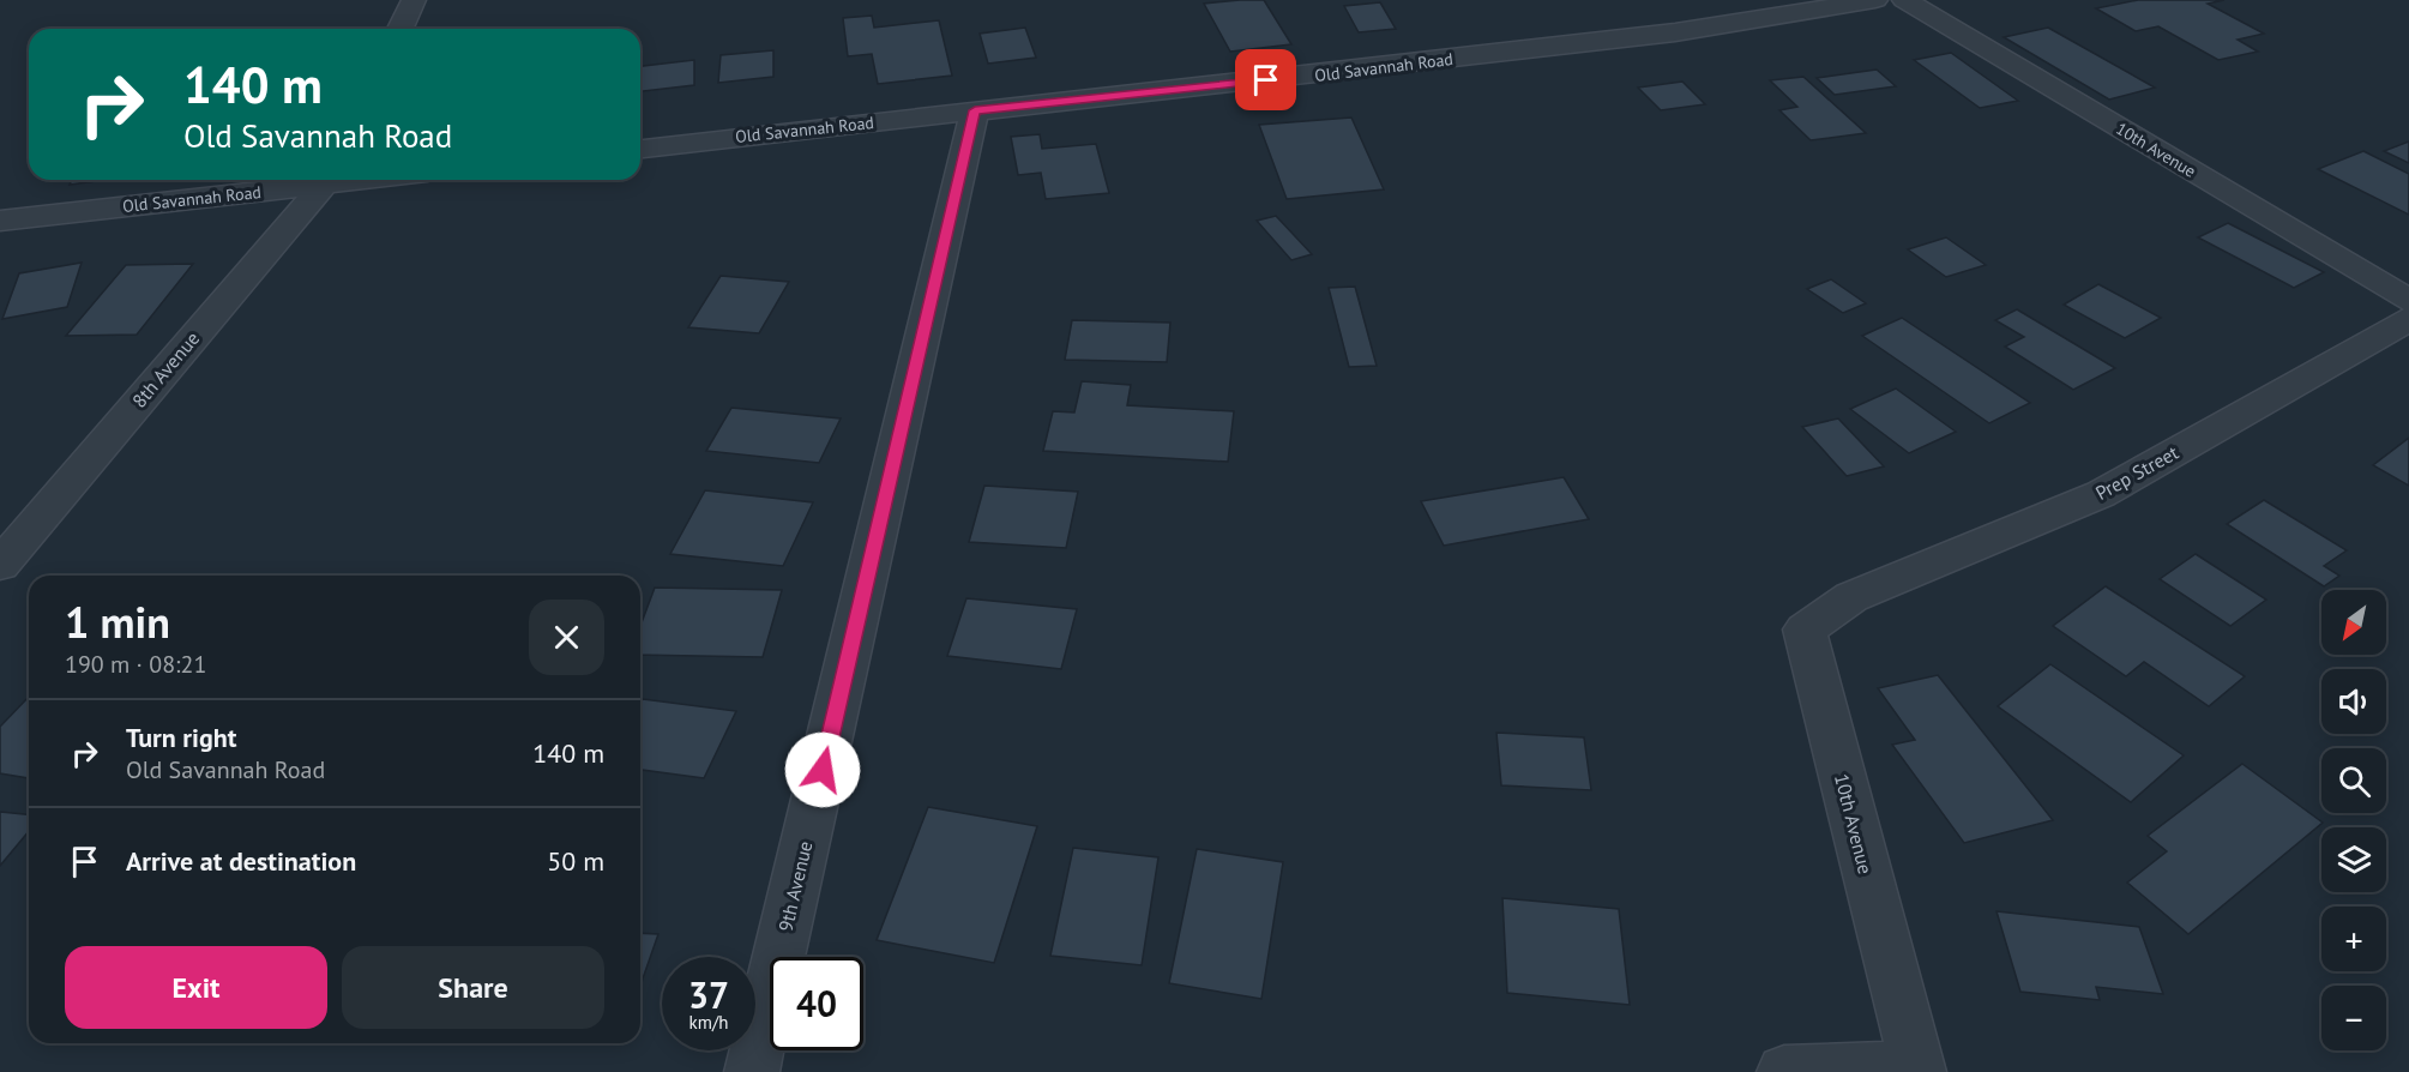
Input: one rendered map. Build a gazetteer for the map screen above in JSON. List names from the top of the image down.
{
  "streets": {
    "street": [
      "Old Savannah Road",
      "10th Avenue",
      "8th Avenue",
      "Prep Street",
      "9th Avenue"
    ]
  },
  "crossings": [
    ["Old Savannah Road", "9th Avenue"],
    ["10th Avenue", "Prep Street"]
  ],
  "north": "bottom left",
  "page": {
    "turn": ["140 m", "Old Savannah Road"],
    "heading": ["1 min", "190 m · 08:21"],
    "map_buttons": ["+", "−"],
    "list": [
      {
        "name": "Turn right",
        "note": "Old Savannah Road",
        "value": "140 m"
      },
      {
        "name": "Arrive at destination",
        "value": "50 m"
      }
    ],
    "buttons": ["Exit", "Share"],
    "speed": "37 km/h",
    "limit": "40"
  }
}
